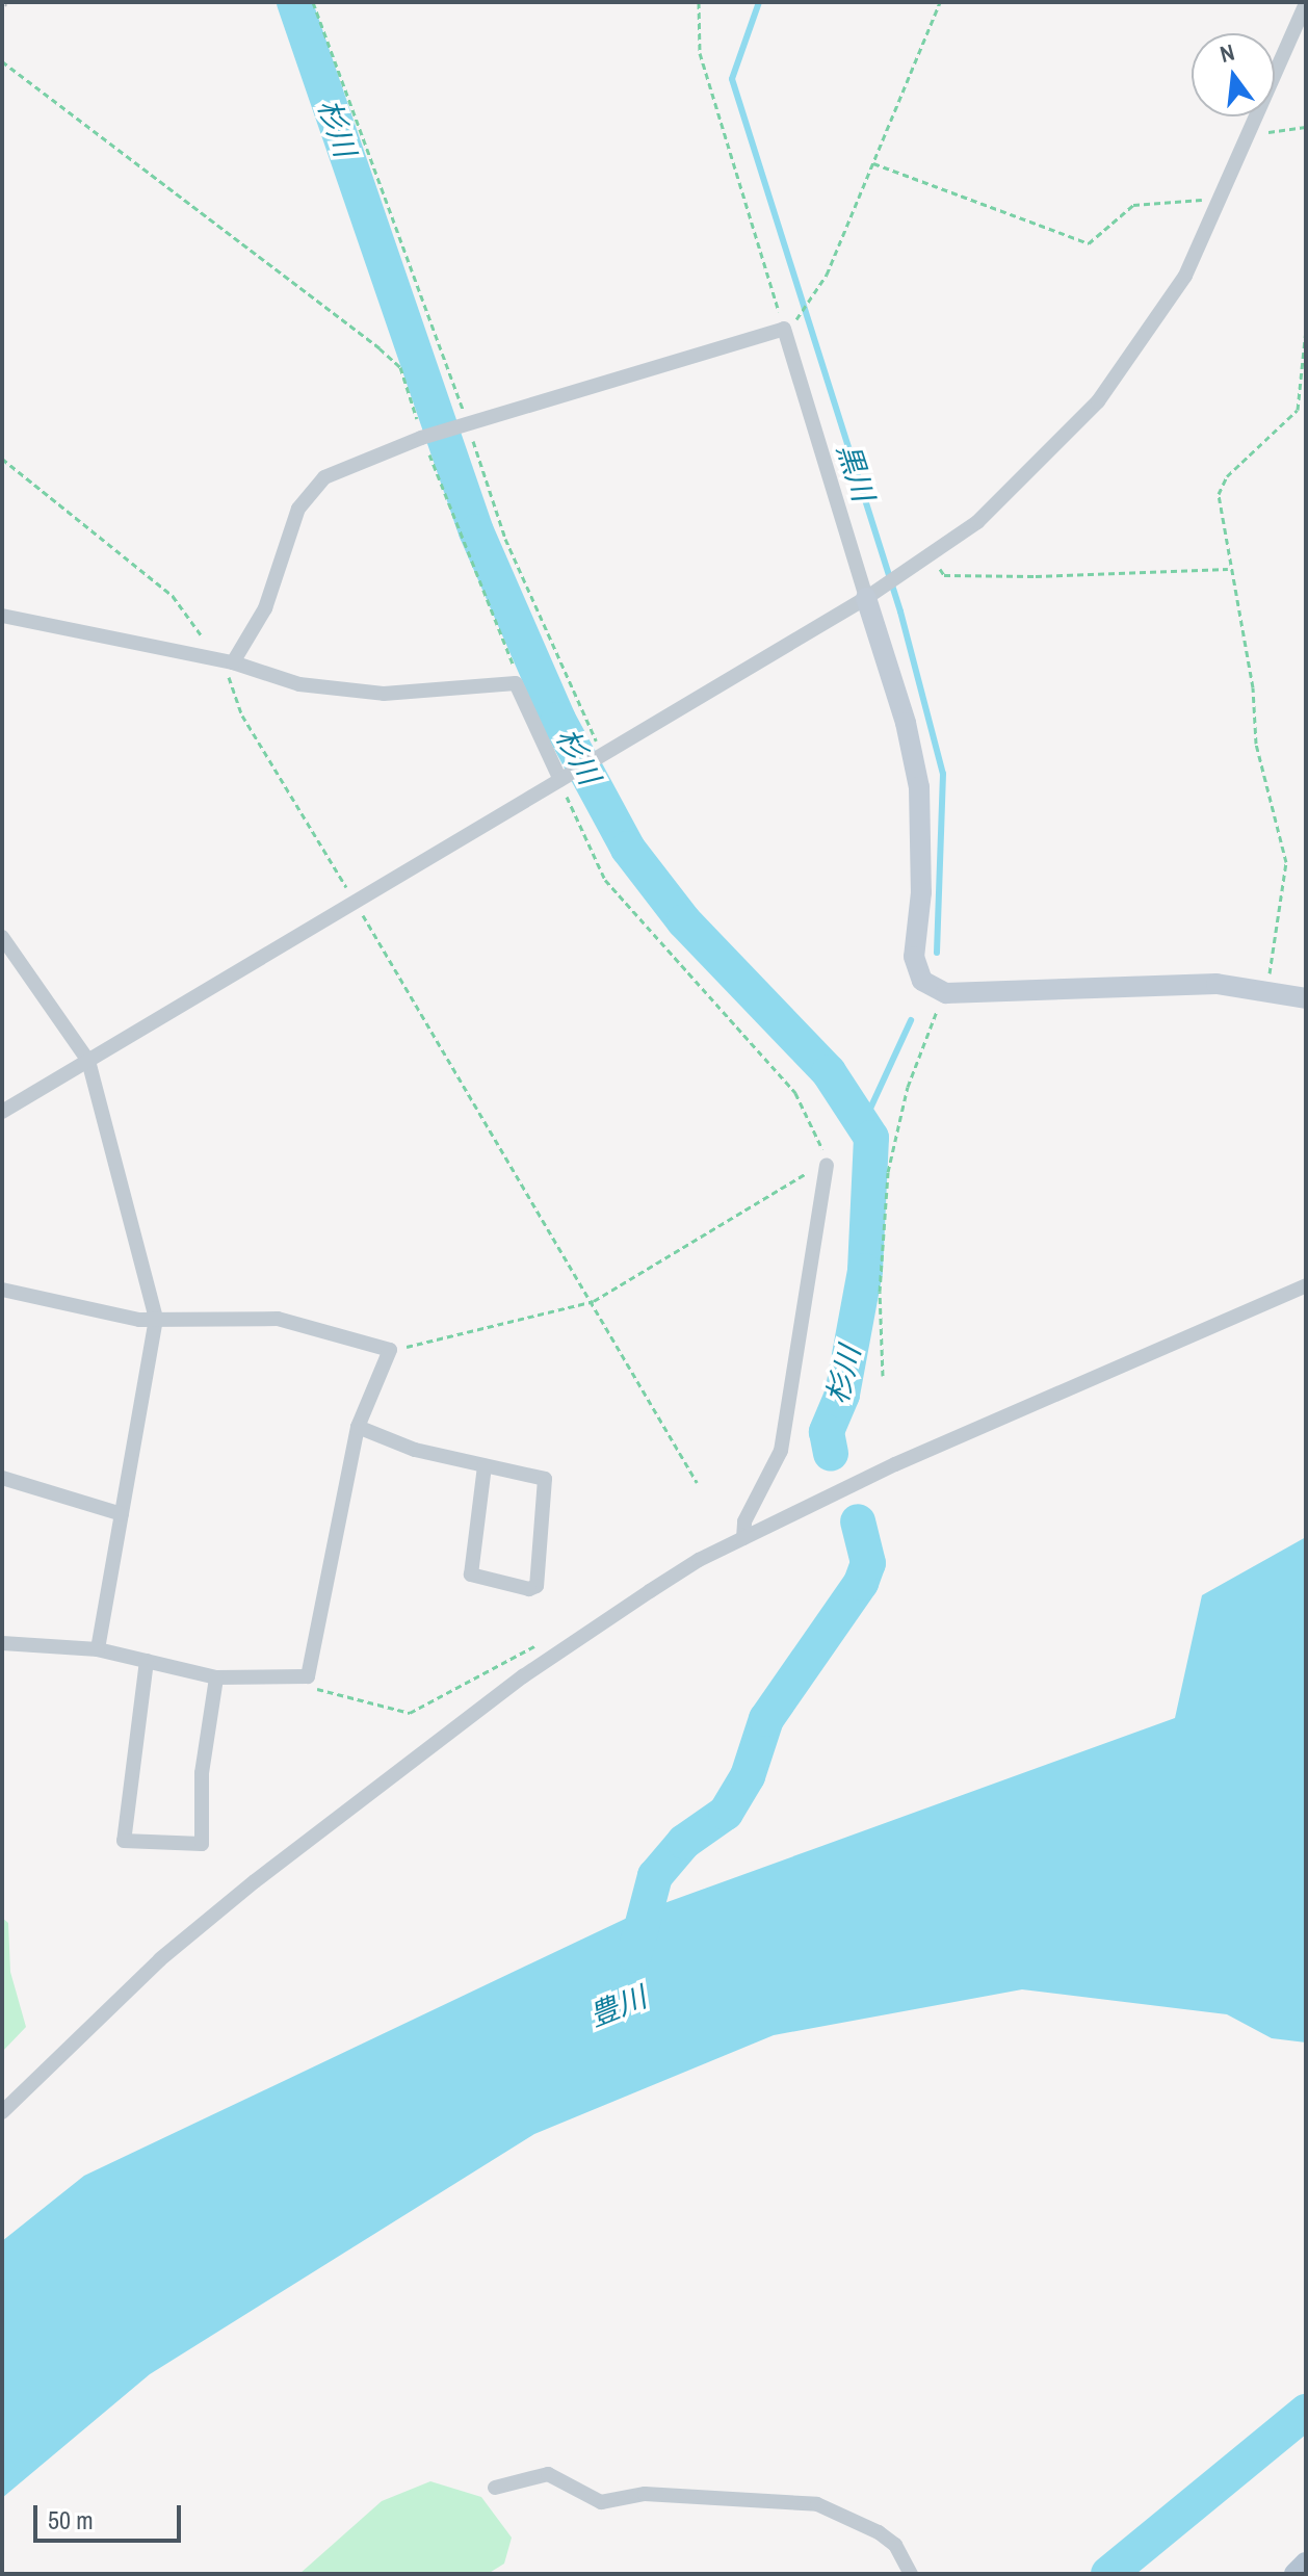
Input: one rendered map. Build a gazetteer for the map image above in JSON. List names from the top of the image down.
{
  "water": ["杉川", "黒川", "豊川"],
  "scale_bar": "50 m",
  "north": "top"
}
